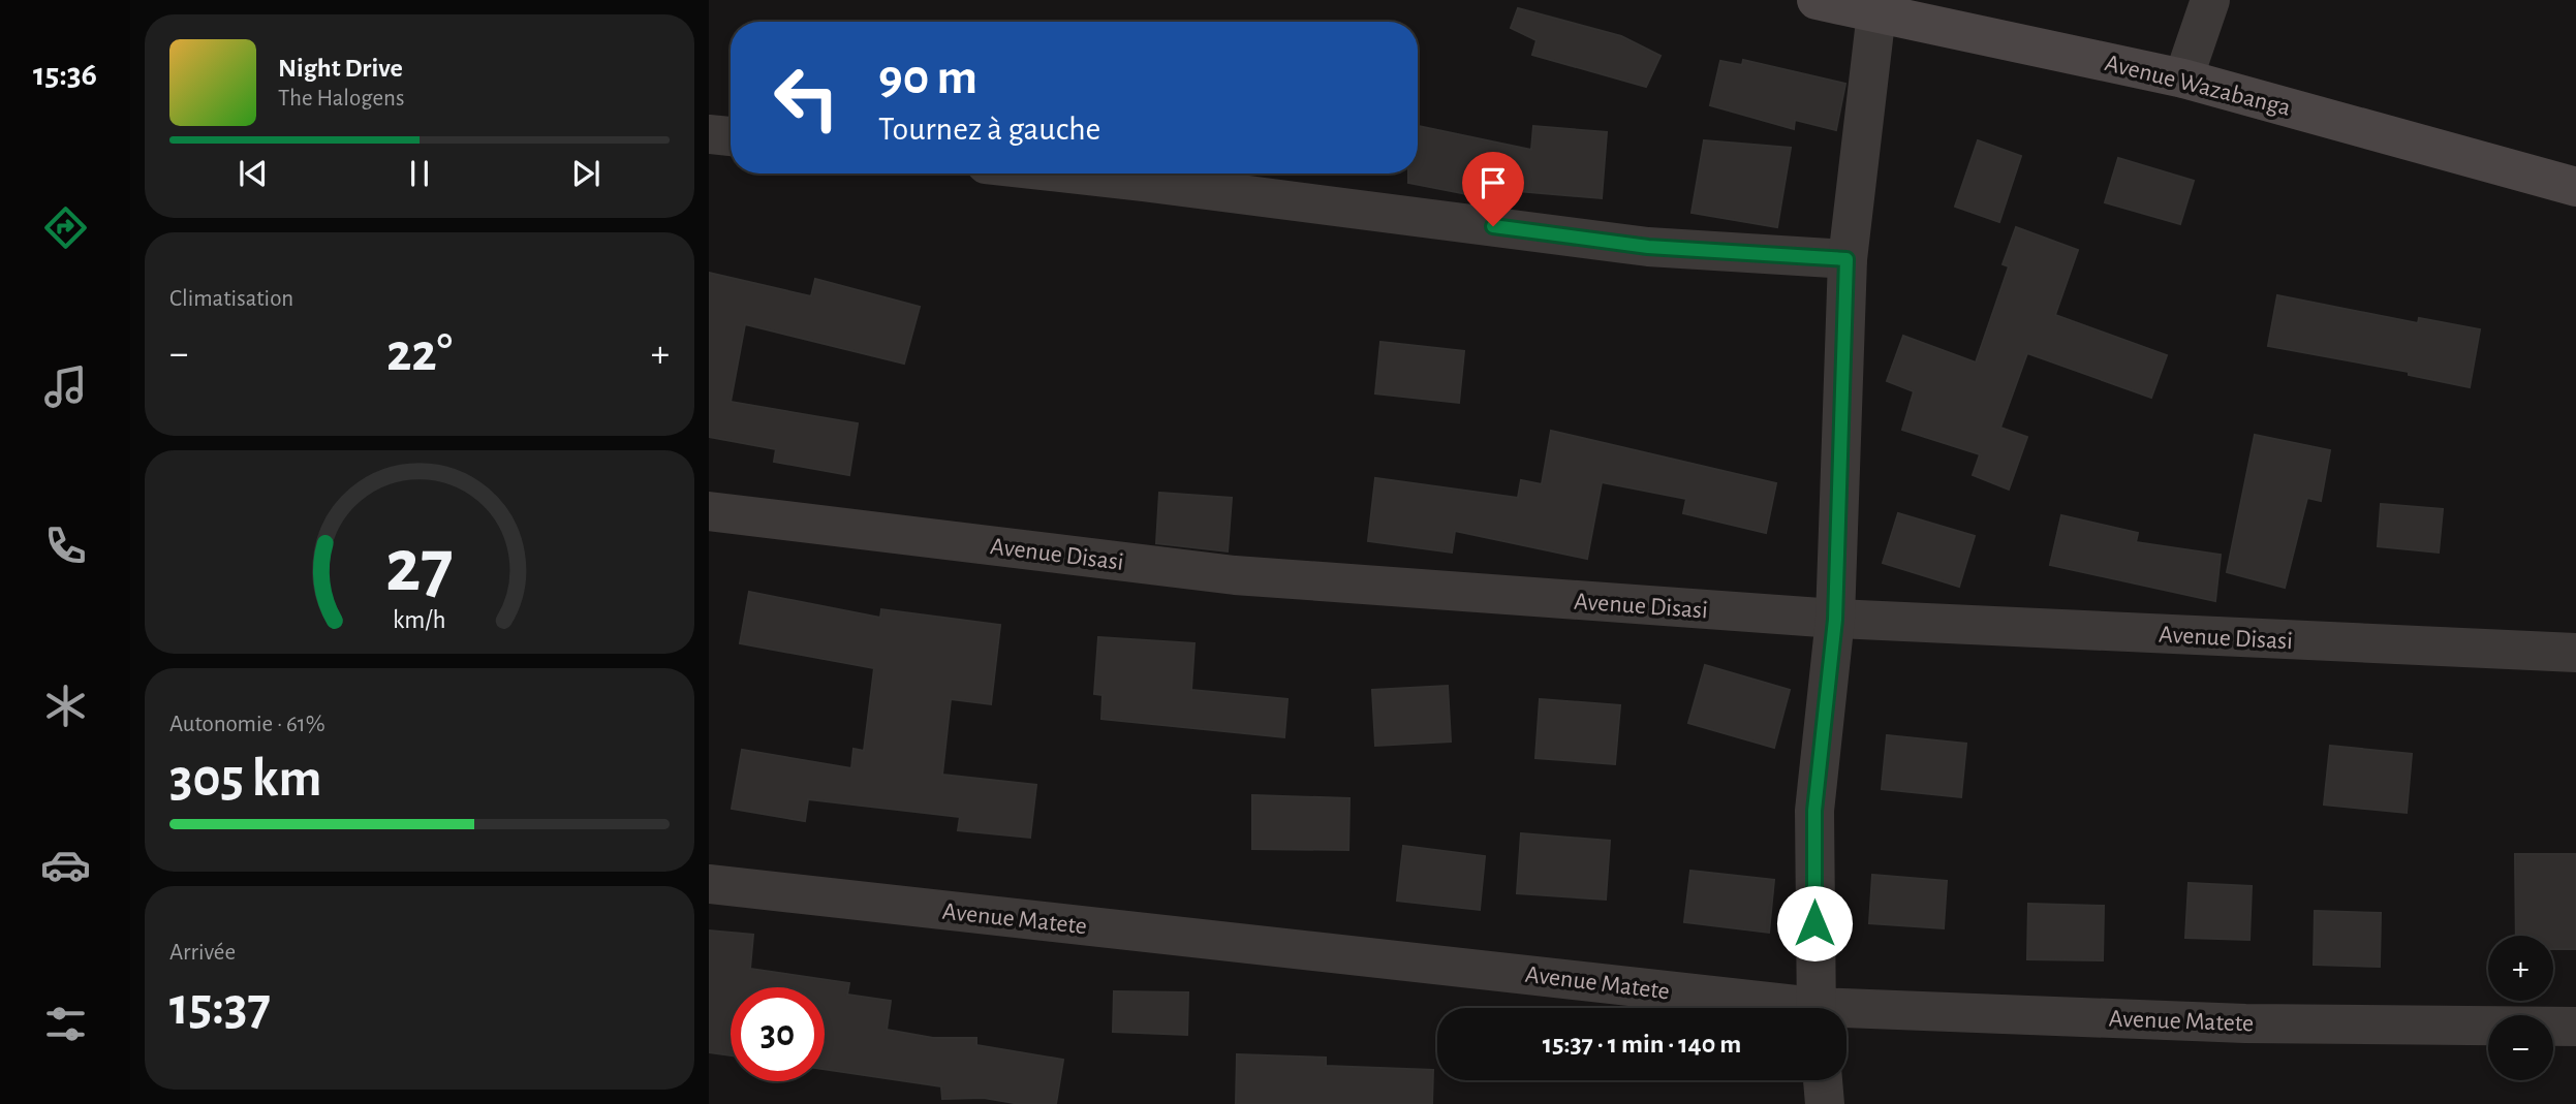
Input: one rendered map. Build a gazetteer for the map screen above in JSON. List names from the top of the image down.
{
  "streets": {
    "main road": ["Avenue Wazabanga"],
    "street": ["Avenue Disasi", "Avenue Matete"]
  },
  "page": {
    "tabs": "15:36",
    "turn": ["90 m", "Tournez à gauche"],
    "song": ["Night Drive", "The Halogens"],
    "tile": [
      "Climatisation",
      ["Autonomie · 61%", "305 km"],
      ["Arrivée", "15:37"]
    ],
    "heat": ["−", "22°", "+"],
    "map_buttons": ["+", "−"],
    "limit": "30",
    "trip": "15:37 · 1 min · 140 m",
    "gauge": ["27", "km/h"]
  }
}
